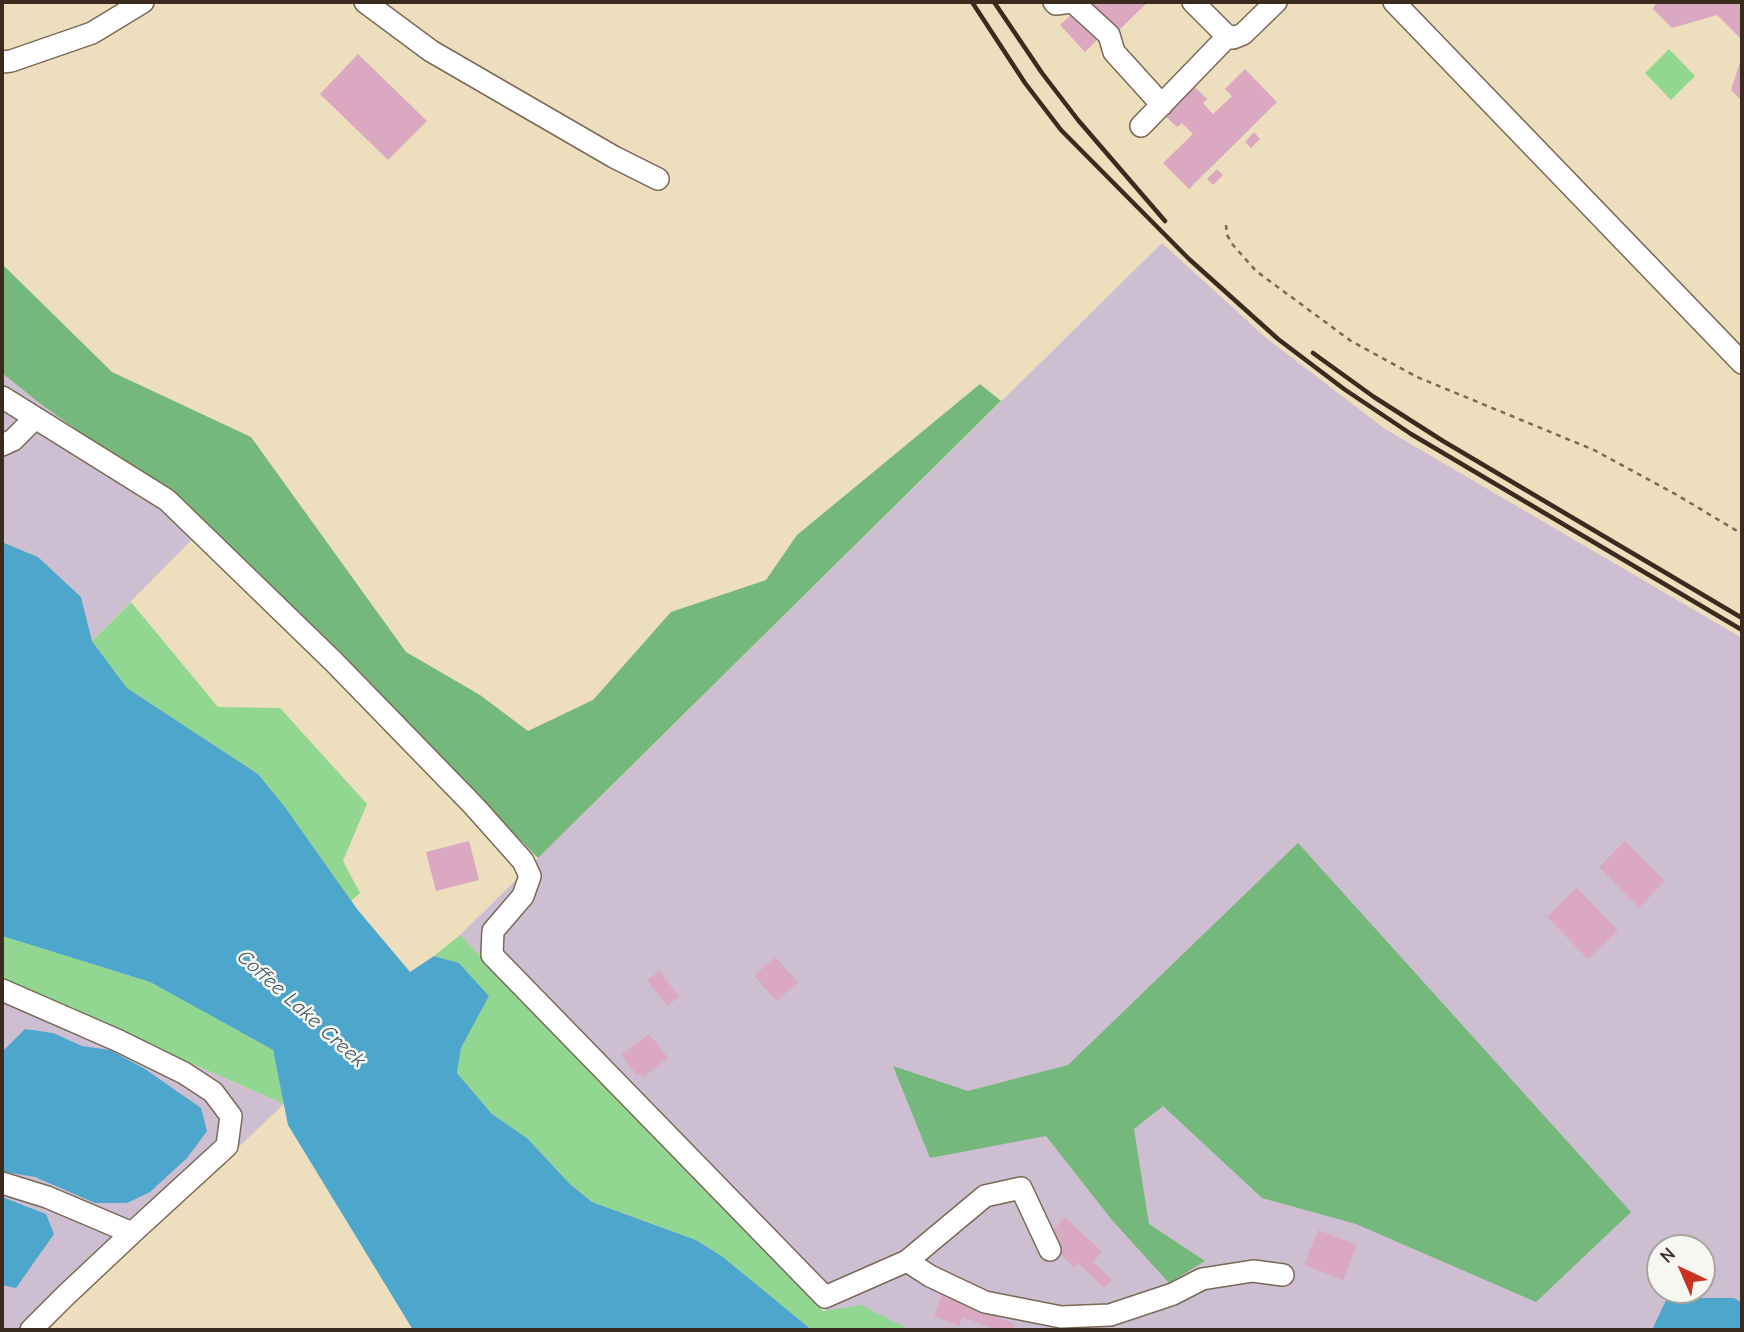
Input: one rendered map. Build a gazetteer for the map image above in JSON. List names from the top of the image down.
{
  "water": ["Coffee Lake Creek"],
  "north": "top left"
}
